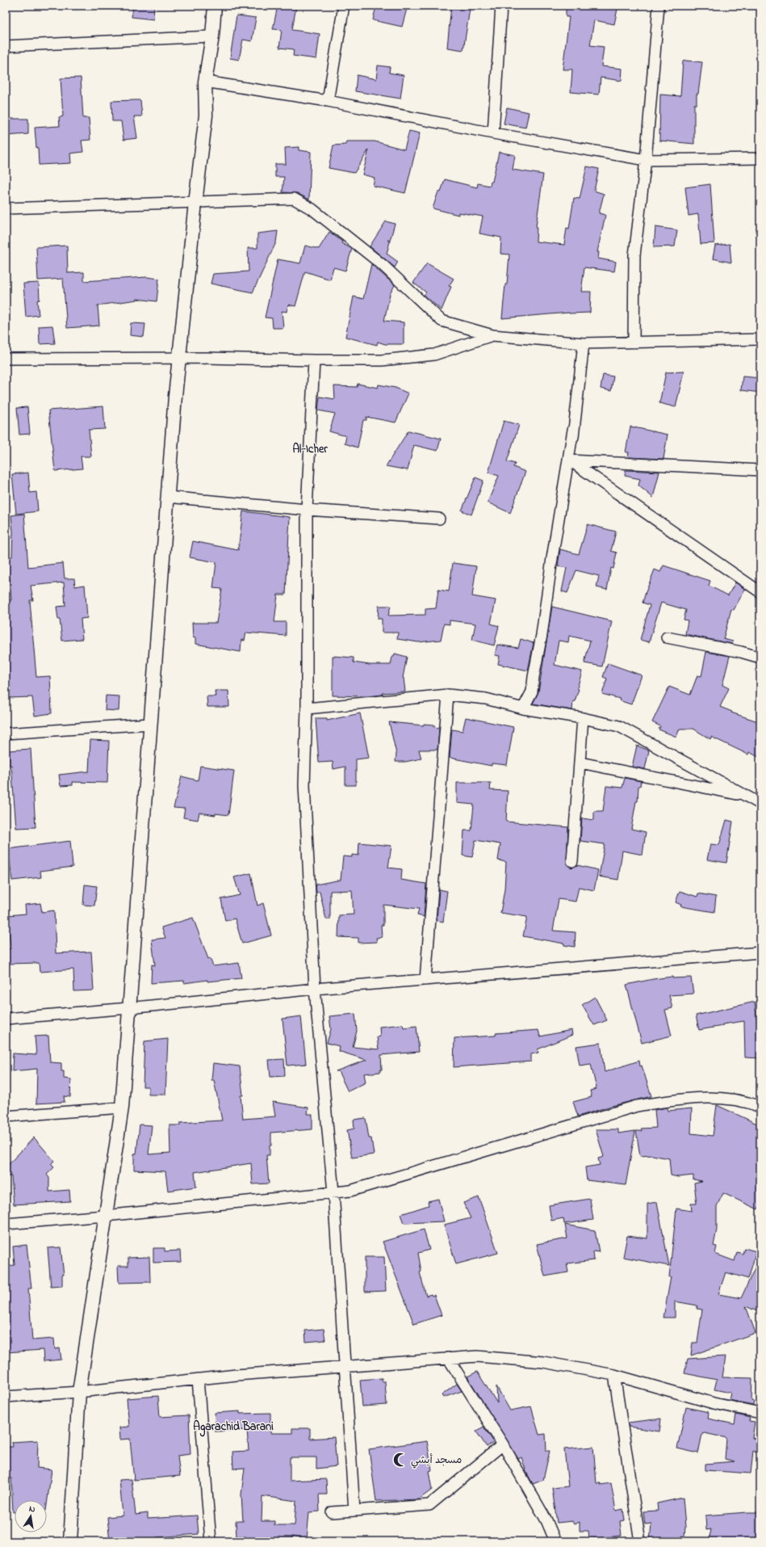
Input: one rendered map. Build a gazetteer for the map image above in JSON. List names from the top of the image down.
{
  "districts": ["Al-Icher", "Agarachid Barani"],
  "places": {
    "mosque": ["مسجد أبشي"]
  },
  "north": "top"
}
